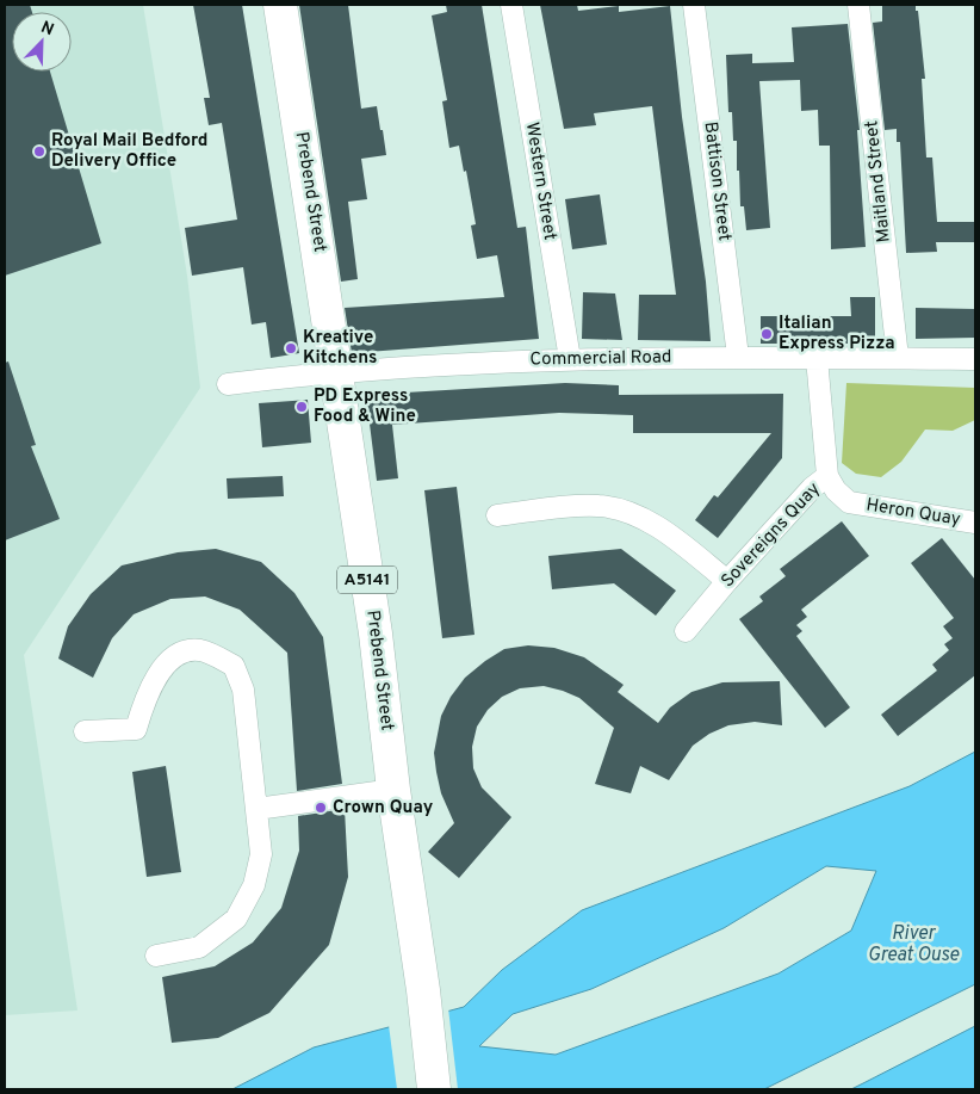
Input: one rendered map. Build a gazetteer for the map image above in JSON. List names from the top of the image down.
{
  "streets": {
    "main road": ["Prebend Street", "A5141"],
    "street": [
      "Western Street",
      "Battison Street",
      "Maitland Street",
      "Commercial Road",
      "Heron Quay",
      "Sovereigns Quay"
    ]
  },
  "crossings": [
    ["Western Street", "Commercial Road"],
    ["Battison Street", "Commercial Road"],
    ["Maitland Street", "Commercial Road"],
    ["Prebend Street", "Commercial Road"],
    ["Commercial Road", "Sovereigns Quay"],
    ["Heron Quay", "Sovereigns Quay"]
  ],
  "water": ["River Great Ouse"],
  "places": [
    "Royal Mail Bedford Delivery Office",
    "Italian Express Pizza",
    "Kreative Kitchens",
    "PD Express Food & Wine",
    "Crown Quay"
  ],
  "north": "top right"
}
